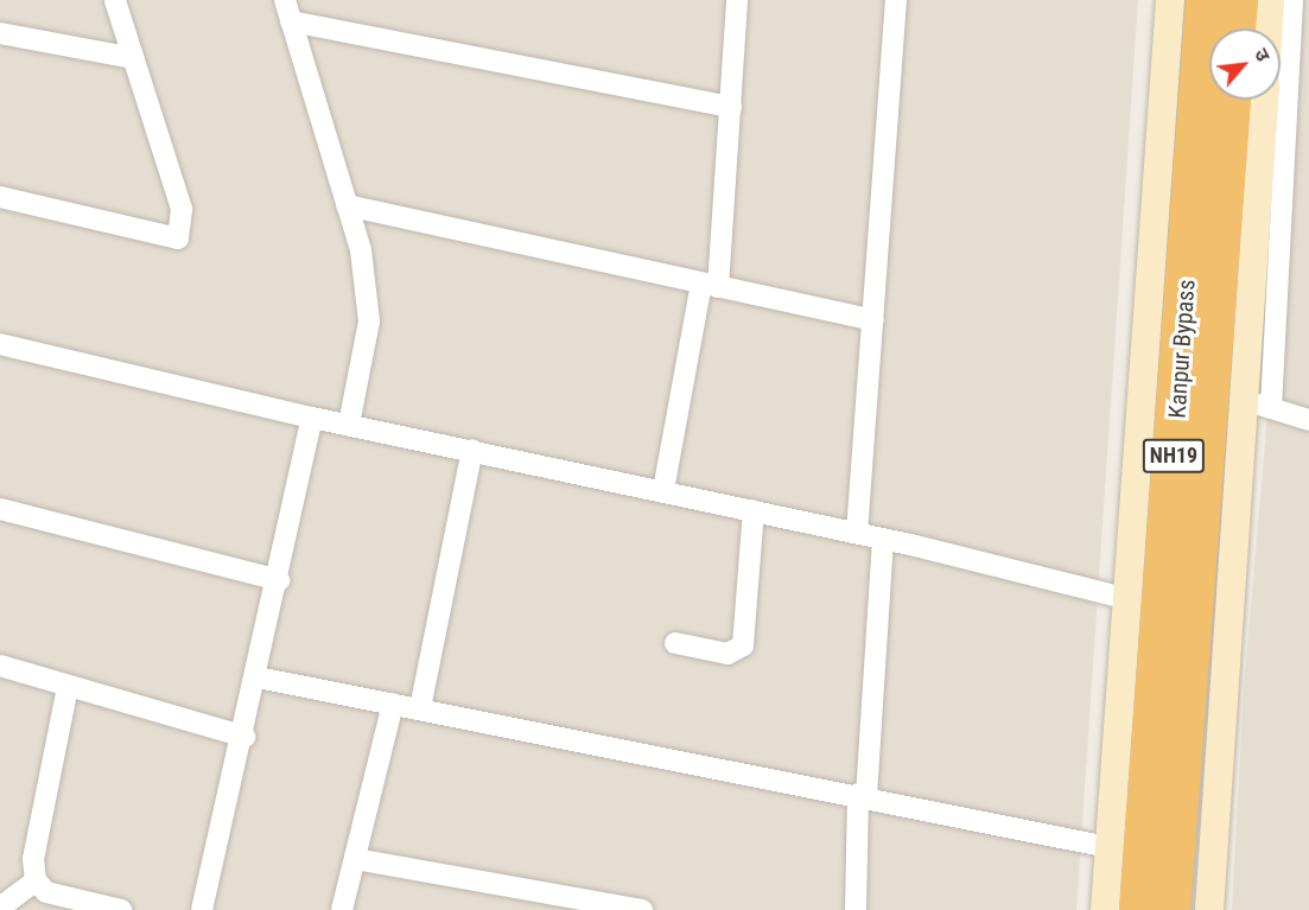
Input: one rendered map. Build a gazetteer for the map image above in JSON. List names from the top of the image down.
{
  "streets": {
    "highway": ["Kanpur Bypass", "NH19"]
  },
  "north": "top right"
}
